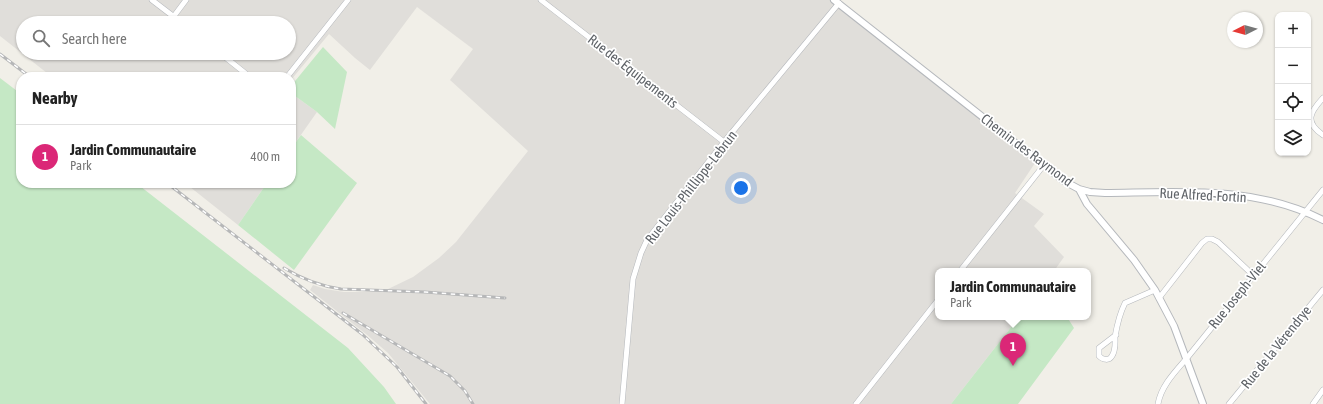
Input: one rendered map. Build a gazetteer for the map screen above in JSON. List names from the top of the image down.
{
  "streets": {
    "street": [
      "Rue des Équipements",
      "Chemin des Raymond",
      "Rue Louis-Phillippe-Lebrun",
      "Rue Alfred-Fortin",
      "Rue Joseph-Viel",
      "Rue de la Vérendrye"
    ]
  },
  "crossings": [
    ["Rue des Équipements", "Rue Louis-Phillippe-Lebrun"],
    ["Chemin des Raymond", "Rue Louis-Phillippe-Lebrun"],
    ["Chemin des Raymond", "Rue Alfred-Fortin"],
    ["Chemin des Raymond", "Rue Joseph-Viel"],
    ["Rue Alfred-Fortin", "Rue Joseph-Viel"]
  ],
  "north": "left",
  "page": {
    "map_buttons": ["+", "−"],
    "search": "Search here",
    "heading": "Nearby",
    "list": [
      {
        "mark": "1",
        "name": "Jardin Communautaire",
        "note": "Park",
        "value": "400 m"
      }
    ],
    "popup": ["Jardin Communautaire", "Park"],
    "pins": "1"
  }
}
